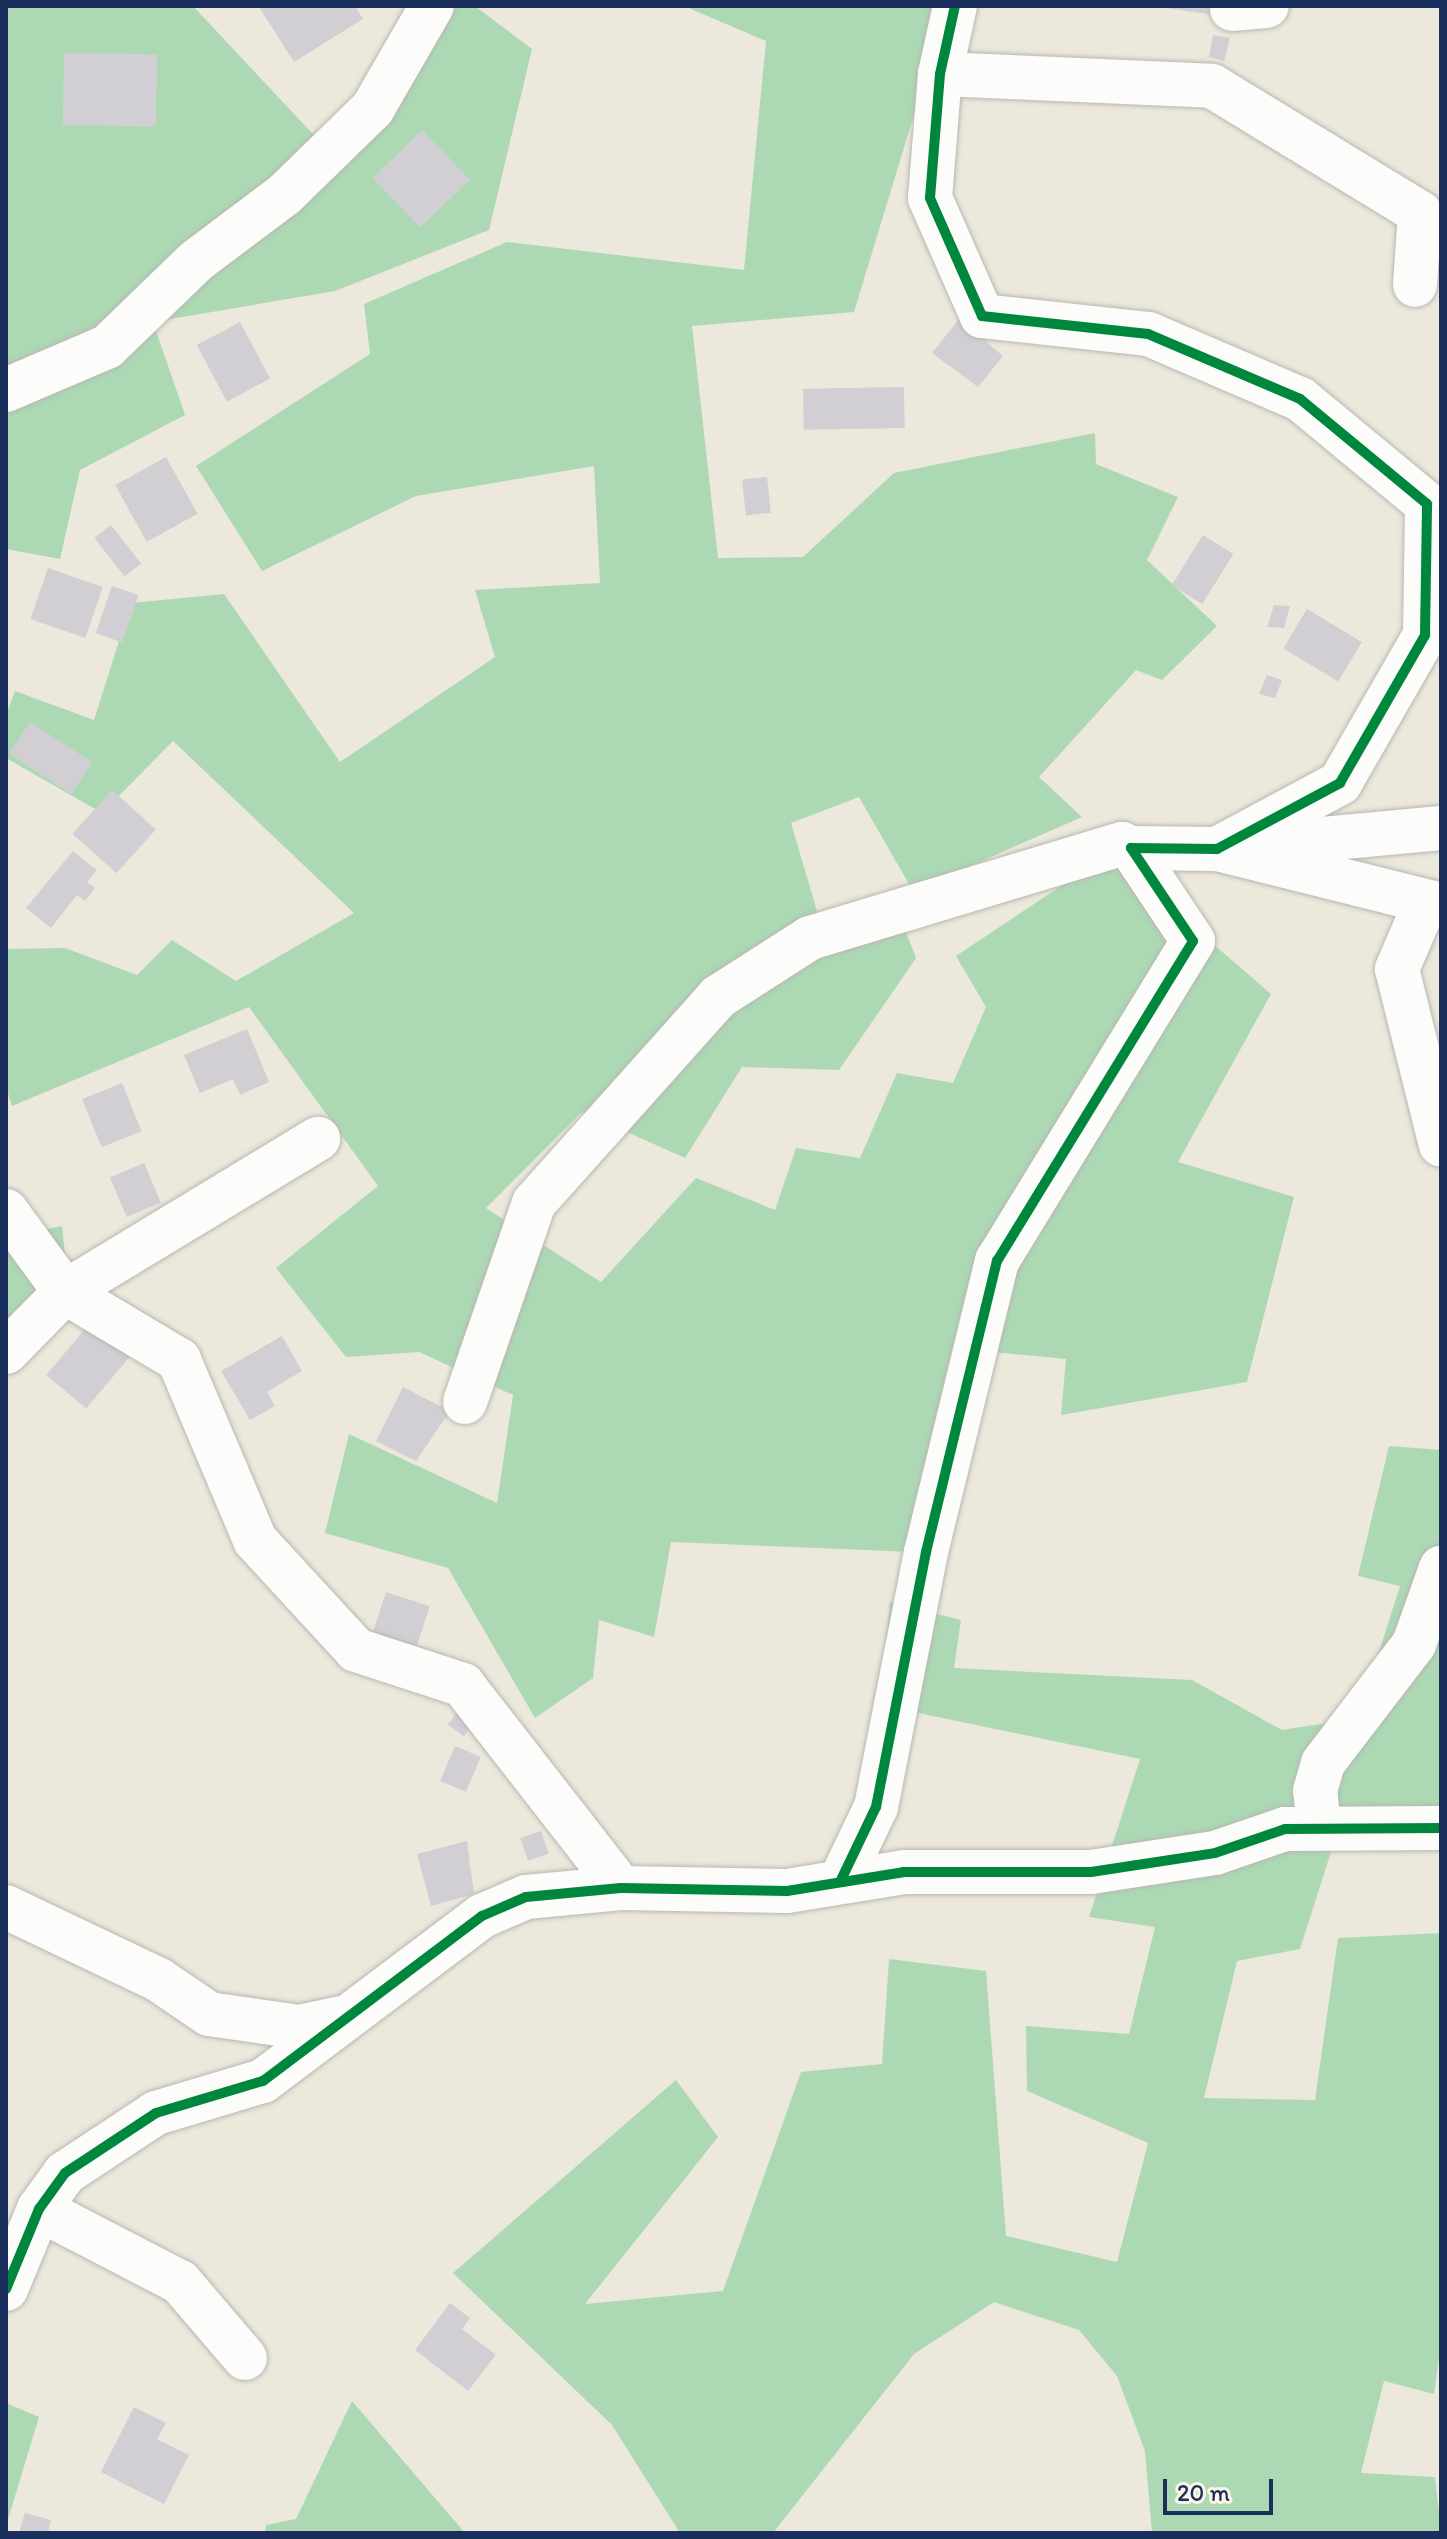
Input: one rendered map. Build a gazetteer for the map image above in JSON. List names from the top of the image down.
{
  "scale_bar": "20 m"
}
